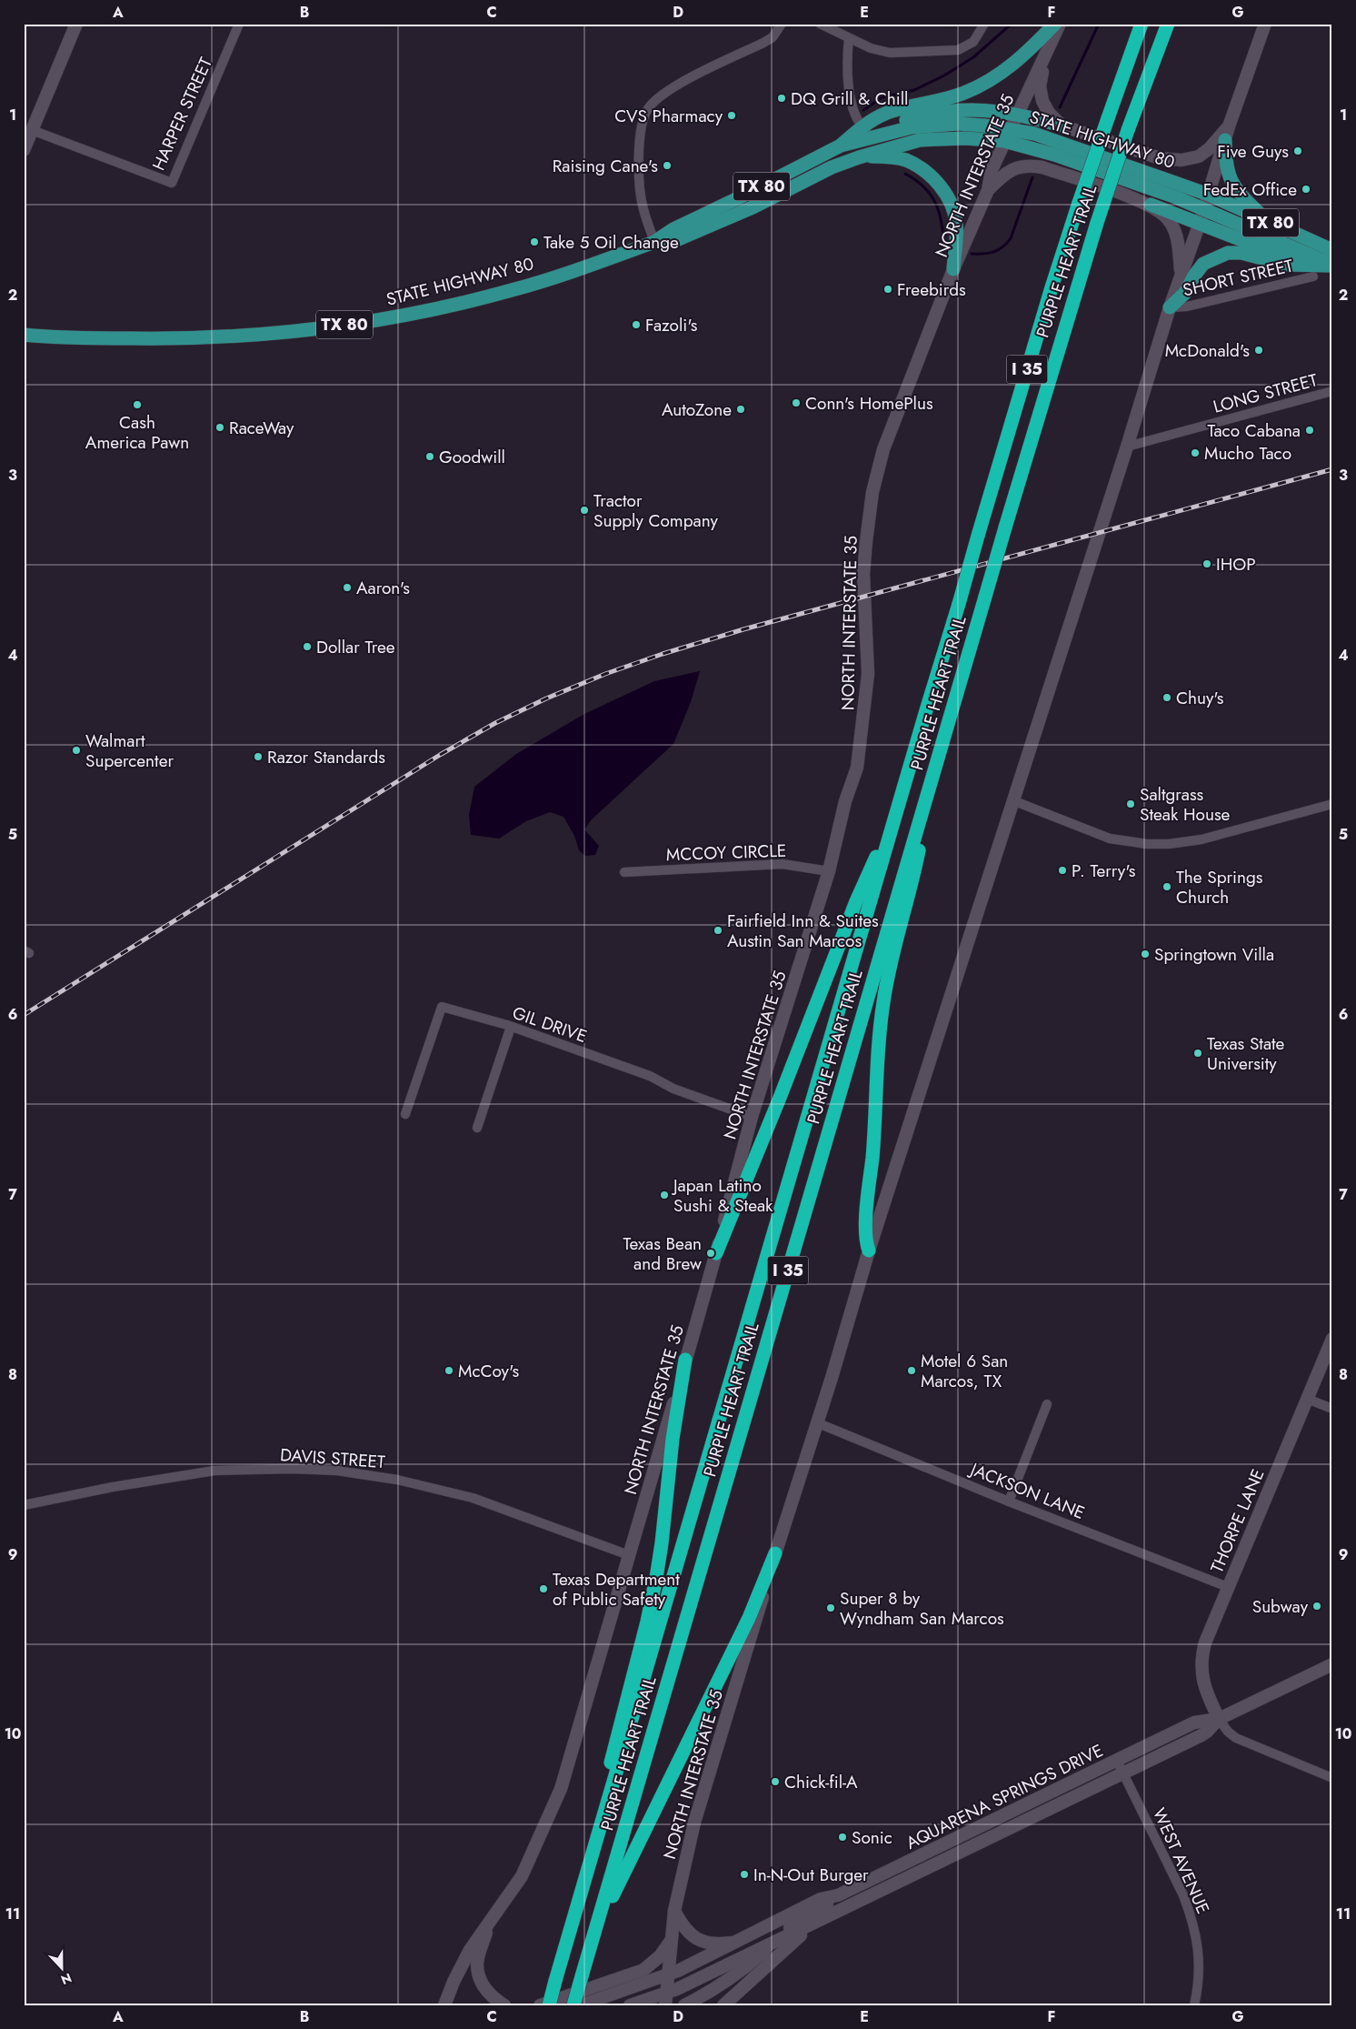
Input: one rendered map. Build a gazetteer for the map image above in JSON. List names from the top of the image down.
{
  "streets": {
    "highway": ["PURPLE HEART TRAIL", "I 35"],
    "main road": [
      "STATE HIGHWAY 80",
      "NORTH INTERSTATE 35",
      "TX 80",
      "THORPE LANE",
      "AQUARENA SPRINGS DRIVE"
    ],
    "street": [
      "HARPER STREET",
      "SHORT STREET",
      "LONG STREET",
      "MCCOY CIRCLE",
      "GIL DRIVE",
      "DAVIS STREET",
      "JACKSON LANE",
      "WEST AVENUE"
    ]
  },
  "crossings": [
    ["STATE HIGHWAY 80", "NORTH INTERSTATE 35"],
    ["STATE HIGHWAY 80", "TX 80"],
    ["NORTH INTERSTATE 35", "TX 80"],
    ["NORTH INTERSTATE 35", "SHORT STREET"],
    ["NORTH INTERSTATE 35", "LONG STREET"],
    ["NORTH INTERSTATE 35", "MCCOY CIRCLE"],
    ["NORTH INTERSTATE 35", "GIL DRIVE"],
    ["NORTH INTERSTATE 35", "DAVIS STREET"],
    ["NORTH INTERSTATE 35", "JACKSON LANE"],
    ["NORTH INTERSTATE 35", "AQUARENA SPRINGS DRIVE"],
    ["JACKSON LANE", "THORPE LANE"],
    ["THORPE LANE", "AQUARENA SPRINGS DRIVE"],
    ["AQUARENA SPRINGS DRIVE", "WEST AVENUE"]
  ],
  "places": [
    "DQ Grill & Chill",
    "CVS Pharmacy",
    "Five Guys",
    "Raising Cane's",
    "FedEx Office",
    "Take 5 Oil Change",
    "Freebirds",
    "Fazoli's",
    "McDonald's",
    "Conn's HomePlus",
    "Cash America Pawn",
    "AutoZone",
    "RaceWay",
    "Taco Cabana",
    "Mucho Taco",
    "Goodwill",
    "Tractor Supply Company",
    "IHOP",
    "Aaron's",
    "Dollar Tree",
    "Chuy's",
    "Walmart Supercenter",
    "Razor Standards",
    "Saltgrass Steak House",
    "P. Terry's",
    "The Springs Church",
    "Fairfield Inn & Suites Austin San Marcos",
    "Springtown Villa",
    "Texas State University",
    "Japan Latino Sushi & Steak",
    "Texas Bean and Brew",
    "McCoy's",
    "Motel 6 San Marcos, TX",
    "Texas Department of Public Safety",
    "Subway",
    "Super 8 by Wyndham San Marcos",
    "Chick-fil-A",
    "Sonic",
    "In-N-Out Burger"
  ],
  "north": "bottom",
  "grid": {
    "columns": [
      "A",
      "B",
      "C",
      "D",
      "E",
      "F",
      "G"
    ],
    "rows": [
      "1",
      "2",
      "3",
      "4",
      "5",
      "6",
      "7",
      "8",
      "9",
      "10",
      "11"
    ]
  }
}
